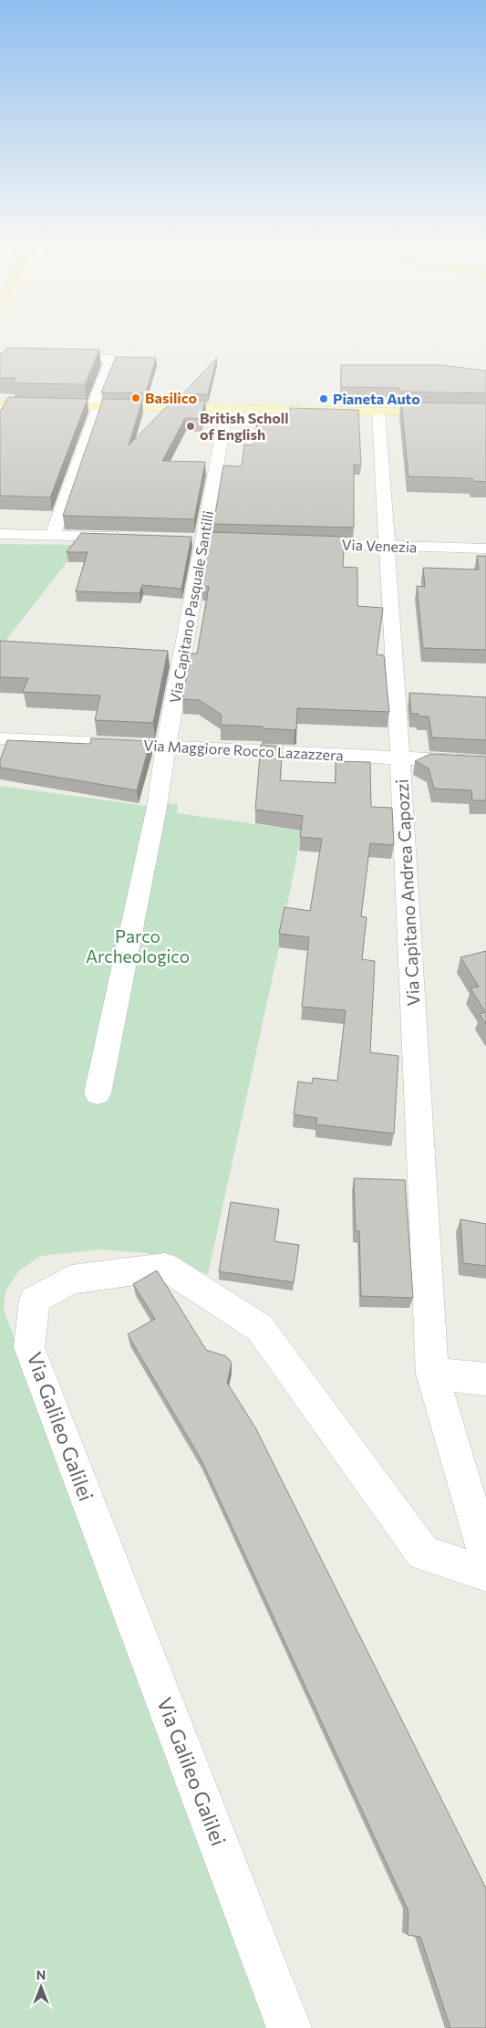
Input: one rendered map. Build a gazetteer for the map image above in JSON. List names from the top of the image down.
{
  "streets": {
    "street": [
      "Via Venezia",
      "Via Capitano Pasquale Santilli",
      "Via Maggiore Rocco Lazazzera",
      "Via Capitano Andrea Capozzi",
      "Via Galileo Galilei"
    ]
  },
  "crossings": [
    ["Via Venezia", "Via Capitano Andrea Capozzi"],
    ["Via Capitano Pasquale Santilli", "Via Maggiore Rocco Lazazzera"],
    ["Via Maggiore Rocco Lazazzera", "Via Capitano Andrea Capozzi"]
  ],
  "parks": ["Parco Archeologico"],
  "places": ["Basilico", "Pianeta Auto", "British Scholl of English"],
  "north": "top"
}
